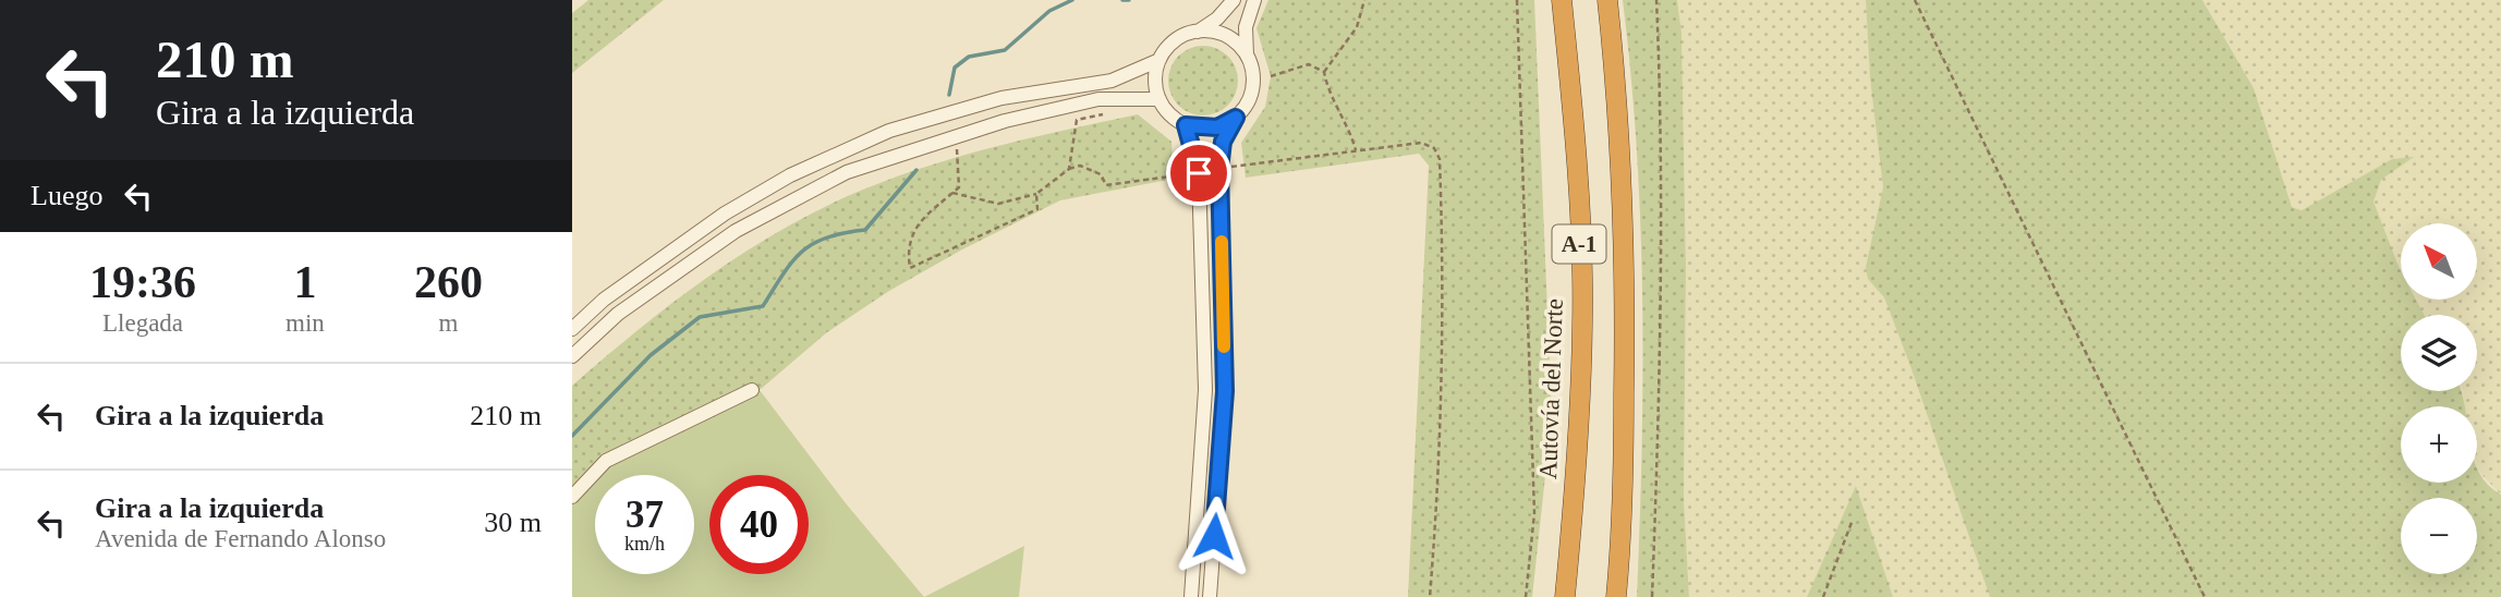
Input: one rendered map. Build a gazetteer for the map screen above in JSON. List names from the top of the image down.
{
  "streets": {
    "highway": ["A-1", "Autovía del Norte"]
  },
  "north": "top left",
  "page": {
    "turn": ["210 m", "Gira a la izquierda"],
    "then": "Luego",
    "map_buttons": ["+", "−"],
    "eta": [
      "19:36",
      "Llegada",
      "1",
      "min",
      "260",
      "m"
    ],
    "list": [
      {
        "name": "Gira a la izquierda",
        "value": "210 m"
      },
      {
        "name": "Gira a la izquierda",
        "note": "Avenida de Fernando Alonso",
        "value": "30 m"
      }
    ],
    "speed": "37 km/h",
    "limit": "40"
  }
}
